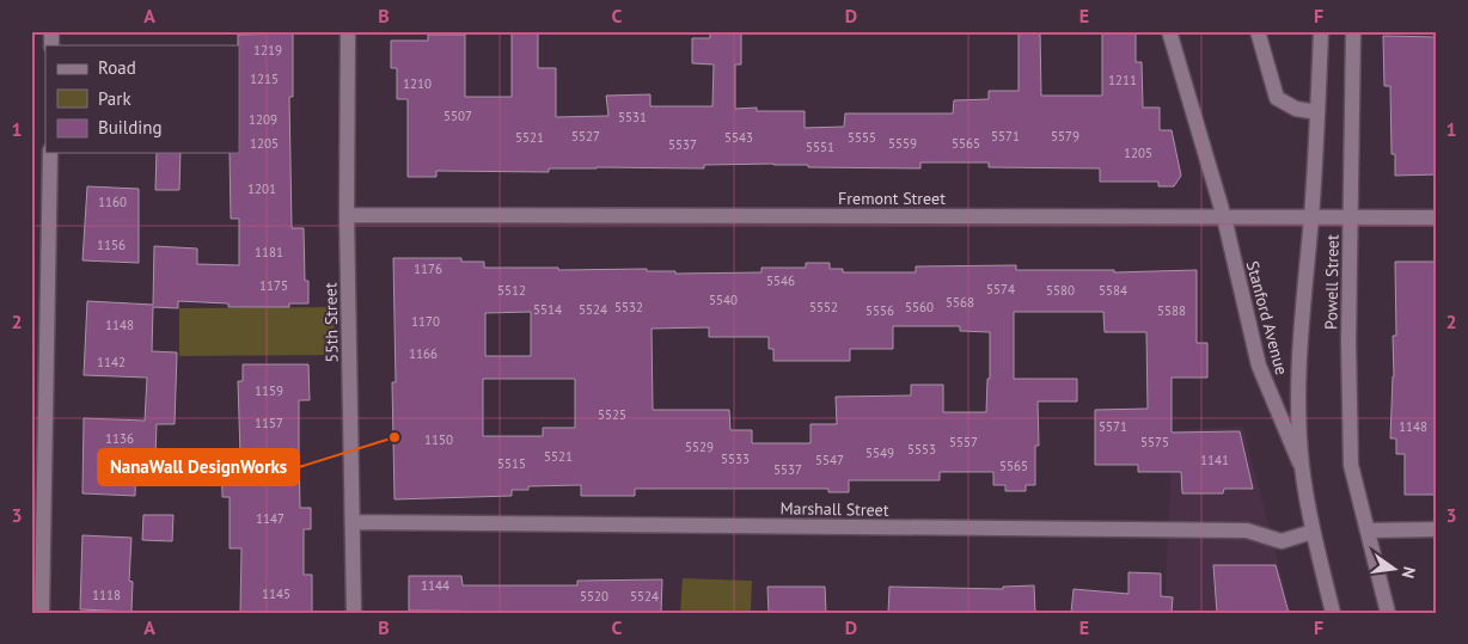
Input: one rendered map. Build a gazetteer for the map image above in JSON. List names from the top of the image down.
{
  "streets": {
    "street": [
      "Fremont Street",
      "Powell Street",
      "Stanford Avenue",
      "55th Street",
      "Marshall Street"
    ]
  },
  "crossings": [
    ["Fremont Street", "Powell Street"],
    ["Fremont Street", "Stanford Avenue"],
    ["Fremont Street", "55th Street"],
    ["Powell Street", "Stanford Avenue"],
    ["Stanford Avenue", "Marshall Street"],
    ["55th Street", "Marshall Street"]
  ],
  "places": ["NanaWall DesignWorks"],
  "house_numbers": [
    "1219",
    "1215",
    "1211",
    "1210",
    "5507",
    "5531",
    "1209",
    "5527",
    "5571",
    "5579",
    "5521",
    "5543",
    "5555",
    "1205",
    "5559",
    "5565",
    "5537",
    "5551",
    "1205",
    "1201",
    "1160",
    "1156",
    "1181",
    "1176",
    "5546",
    "1175",
    "5574",
    "5512",
    "5580",
    "5584",
    "5540",
    "5568",
    "5532",
    "5552",
    "5560",
    "5514",
    "5524",
    "5556",
    "5588",
    "1170",
    "1148",
    "1166",
    "1142",
    "1159",
    "5525",
    "1157",
    "5571",
    "1148",
    "1136",
    "1150",
    "5557",
    "5575",
    "5529",
    "5553",
    "5549",
    "5521",
    "5533",
    "5547",
    "1141",
    "5515",
    "5565",
    "5537",
    "1147",
    "1144",
    "1145",
    "1118",
    "5520",
    "5524"
  ],
  "legend": ["Road", "Park", "Building"],
  "north": "right",
  "grid": {
    "columns": [
      "A",
      "B",
      "C",
      "D",
      "E",
      "F"
    ],
    "rows": ["1", "2", "3"]
  }
}
